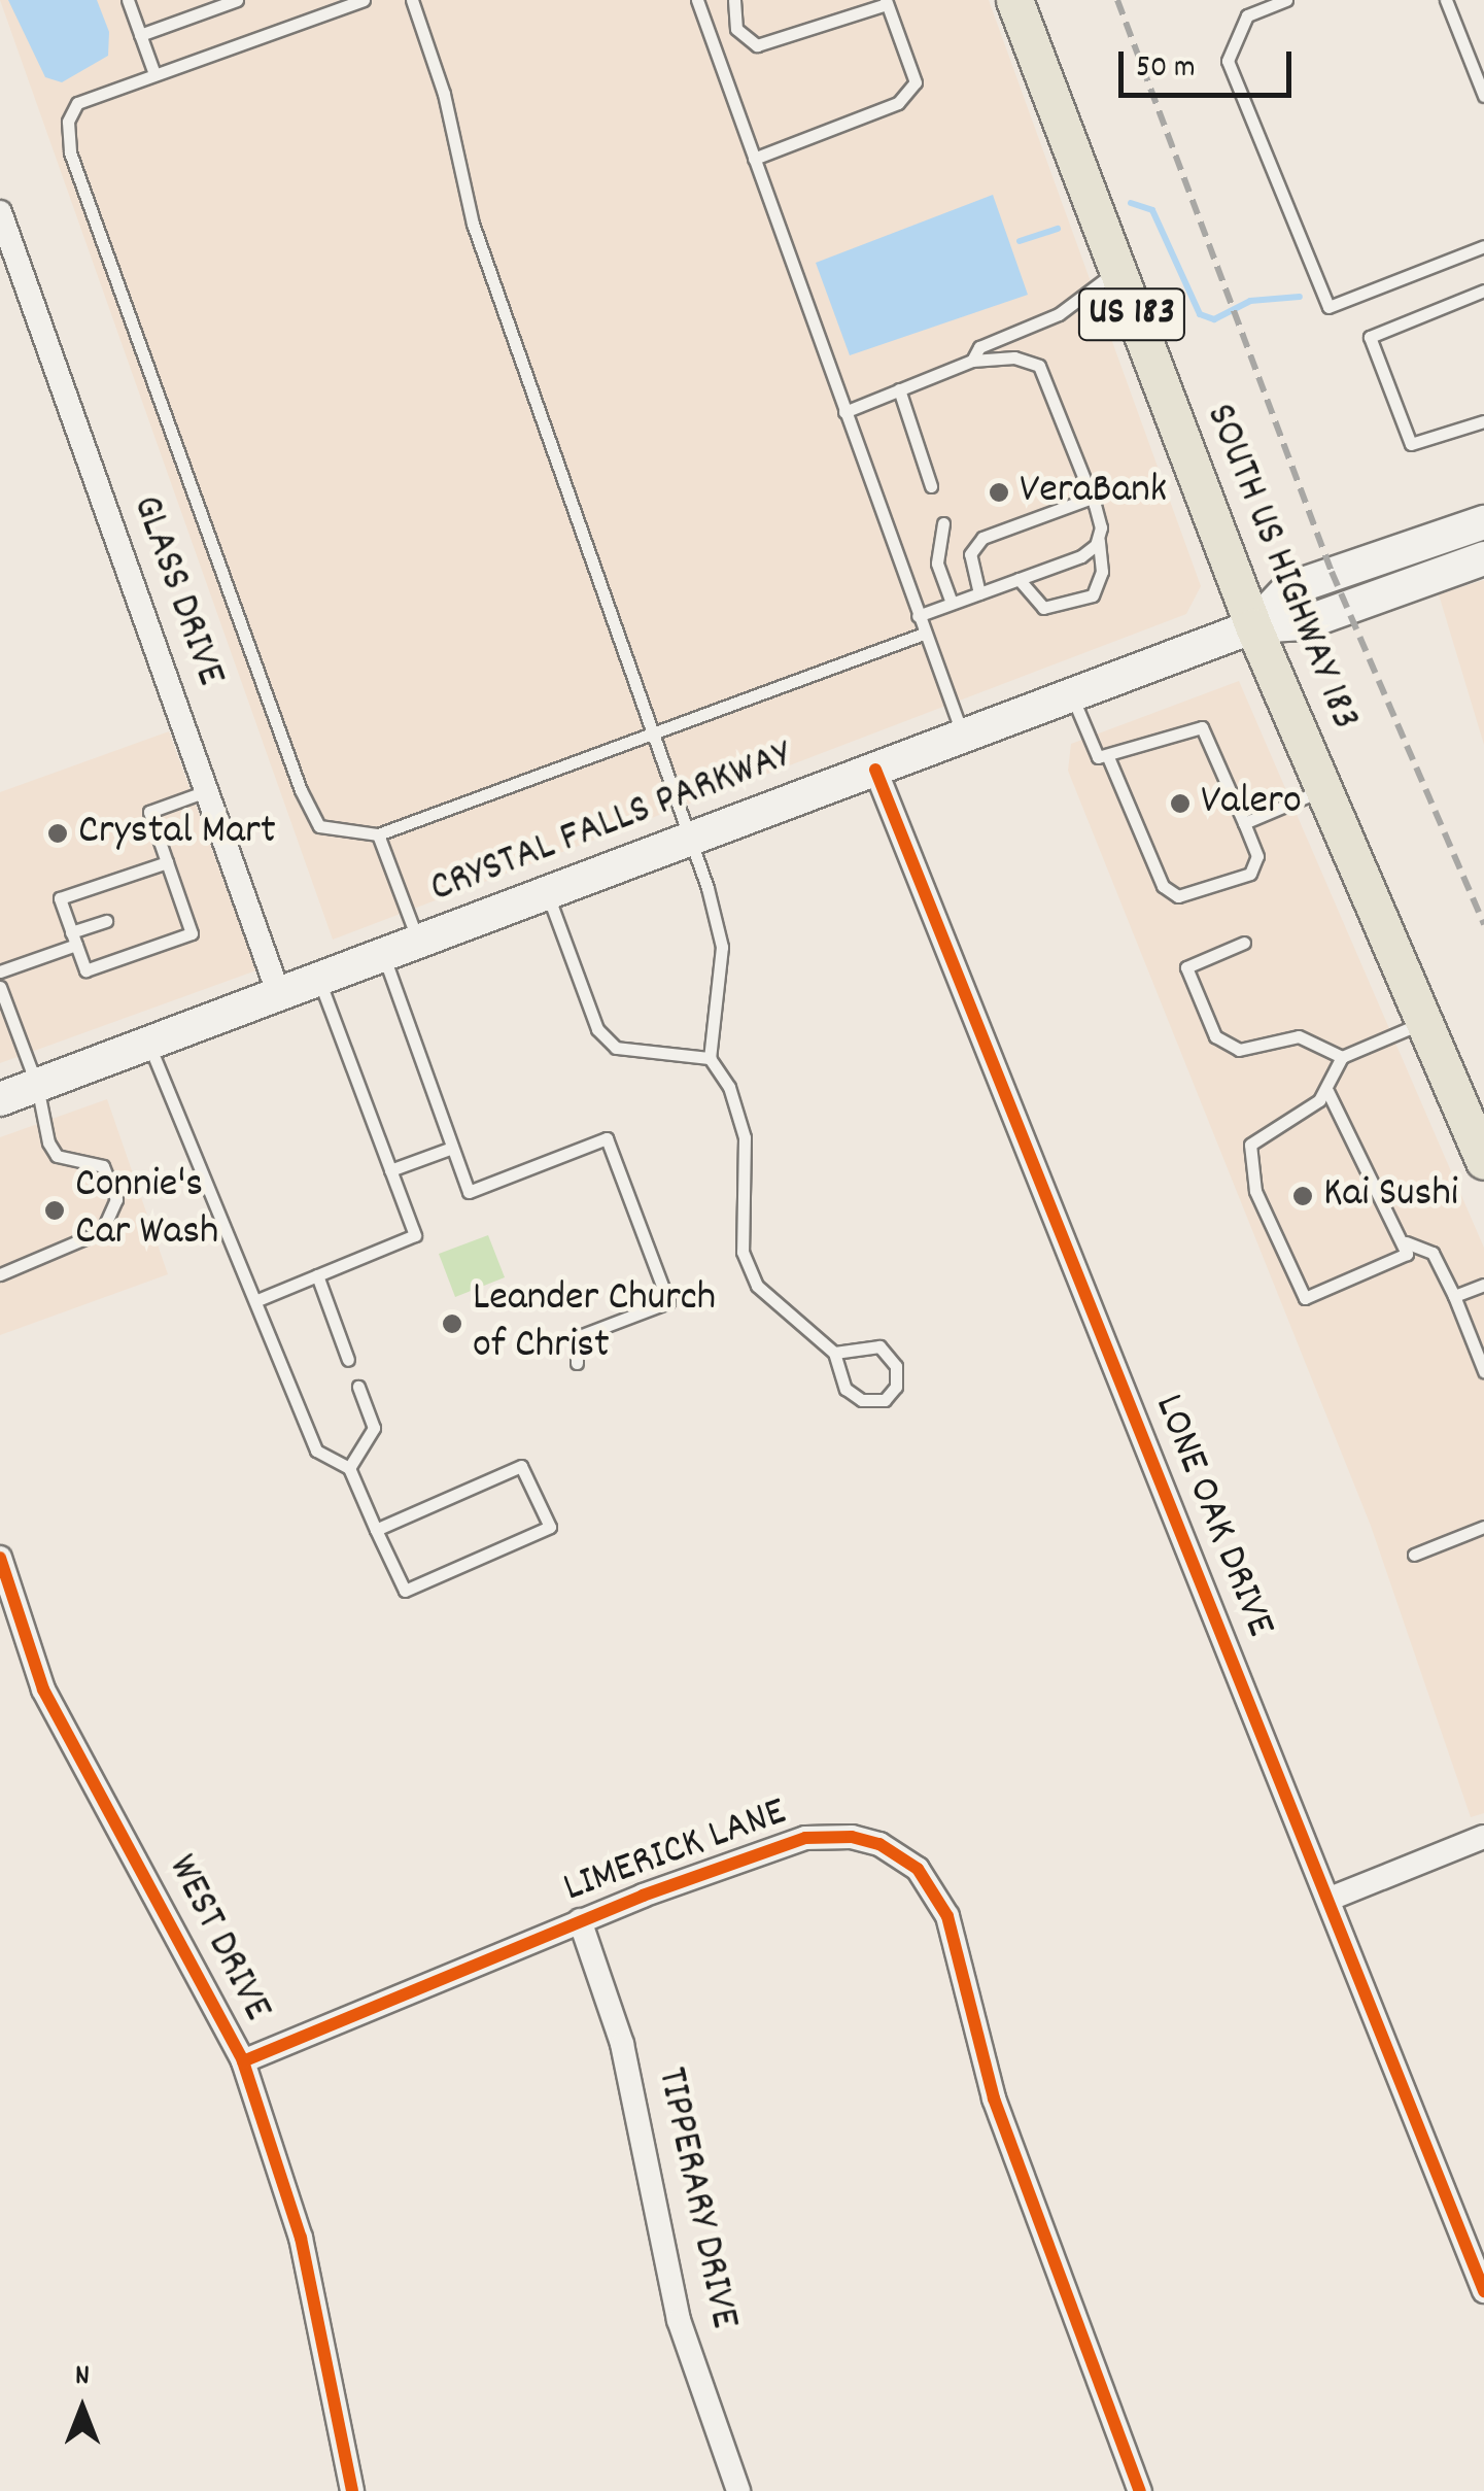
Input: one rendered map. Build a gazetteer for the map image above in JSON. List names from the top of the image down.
{
  "streets": {
    "main road": ["US 183", "SOUTH US HIGHWAY 183", "CRYSTAL FALLS PARKWAY"],
    "street": [
      "GLASS DRIVE",
      "LONE OAK DRIVE",
      "LIMERICK LANE",
      "WEST DRIVE",
      "TIPPERARY DRIVE"
    ]
  },
  "crossings": [
    ["SOUTH US HIGHWAY 183", "CRYSTAL FALLS PARKWAY"],
    ["GLASS DRIVE", "CRYSTAL FALLS PARKWAY"],
    ["CRYSTAL FALLS PARKWAY", "LONE OAK DRIVE"],
    ["LIMERICK LANE", "WEST DRIVE"],
    ["LIMERICK LANE", "TIPPERARY DRIVE"]
  ],
  "places": [
    "VeraBank",
    "Valero",
    "Crystal Mart",
    "Kai Sushi",
    "Connie's Car Wash",
    "Leander Church of Christ"
  ],
  "scale_bar": "50 m",
  "north": "top"
}
